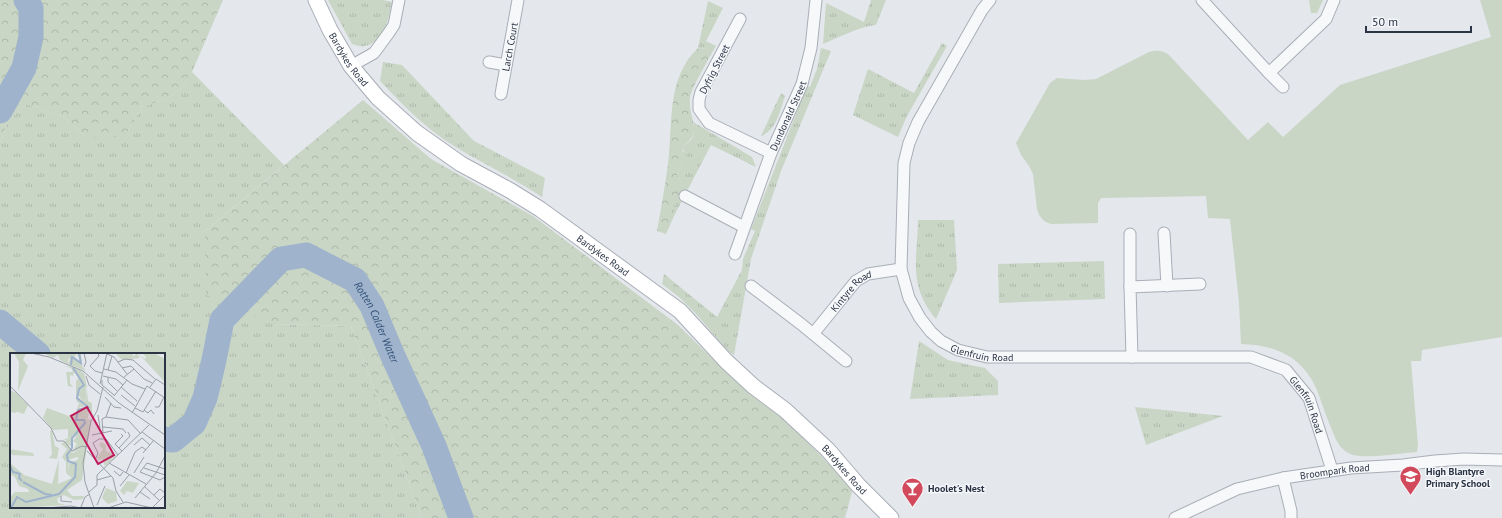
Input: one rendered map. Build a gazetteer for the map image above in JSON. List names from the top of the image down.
{
  "streets": {
    "main road": ["Bardykes Road"],
    "street": [
      "Larch Court",
      "Dyfrig Street",
      "Dundonald Street",
      "Kintyre Road",
      "Glenfruin Road",
      "Broompark Road"
    ]
  },
  "crossings": [
    ["Dyfrig Street", "Dundonald Street"],
    ["Kintyre Road", "Glenfruin Road"],
    ["Glenfruin Road", "Broompark Road"]
  ],
  "water": ["Rotten Calder Water"],
  "places": {
    "school or university": ["High Blantyre Primary School"],
    "bar": ["Hoolet's Nest"]
  },
  "scale_bar": "50 m"
}
